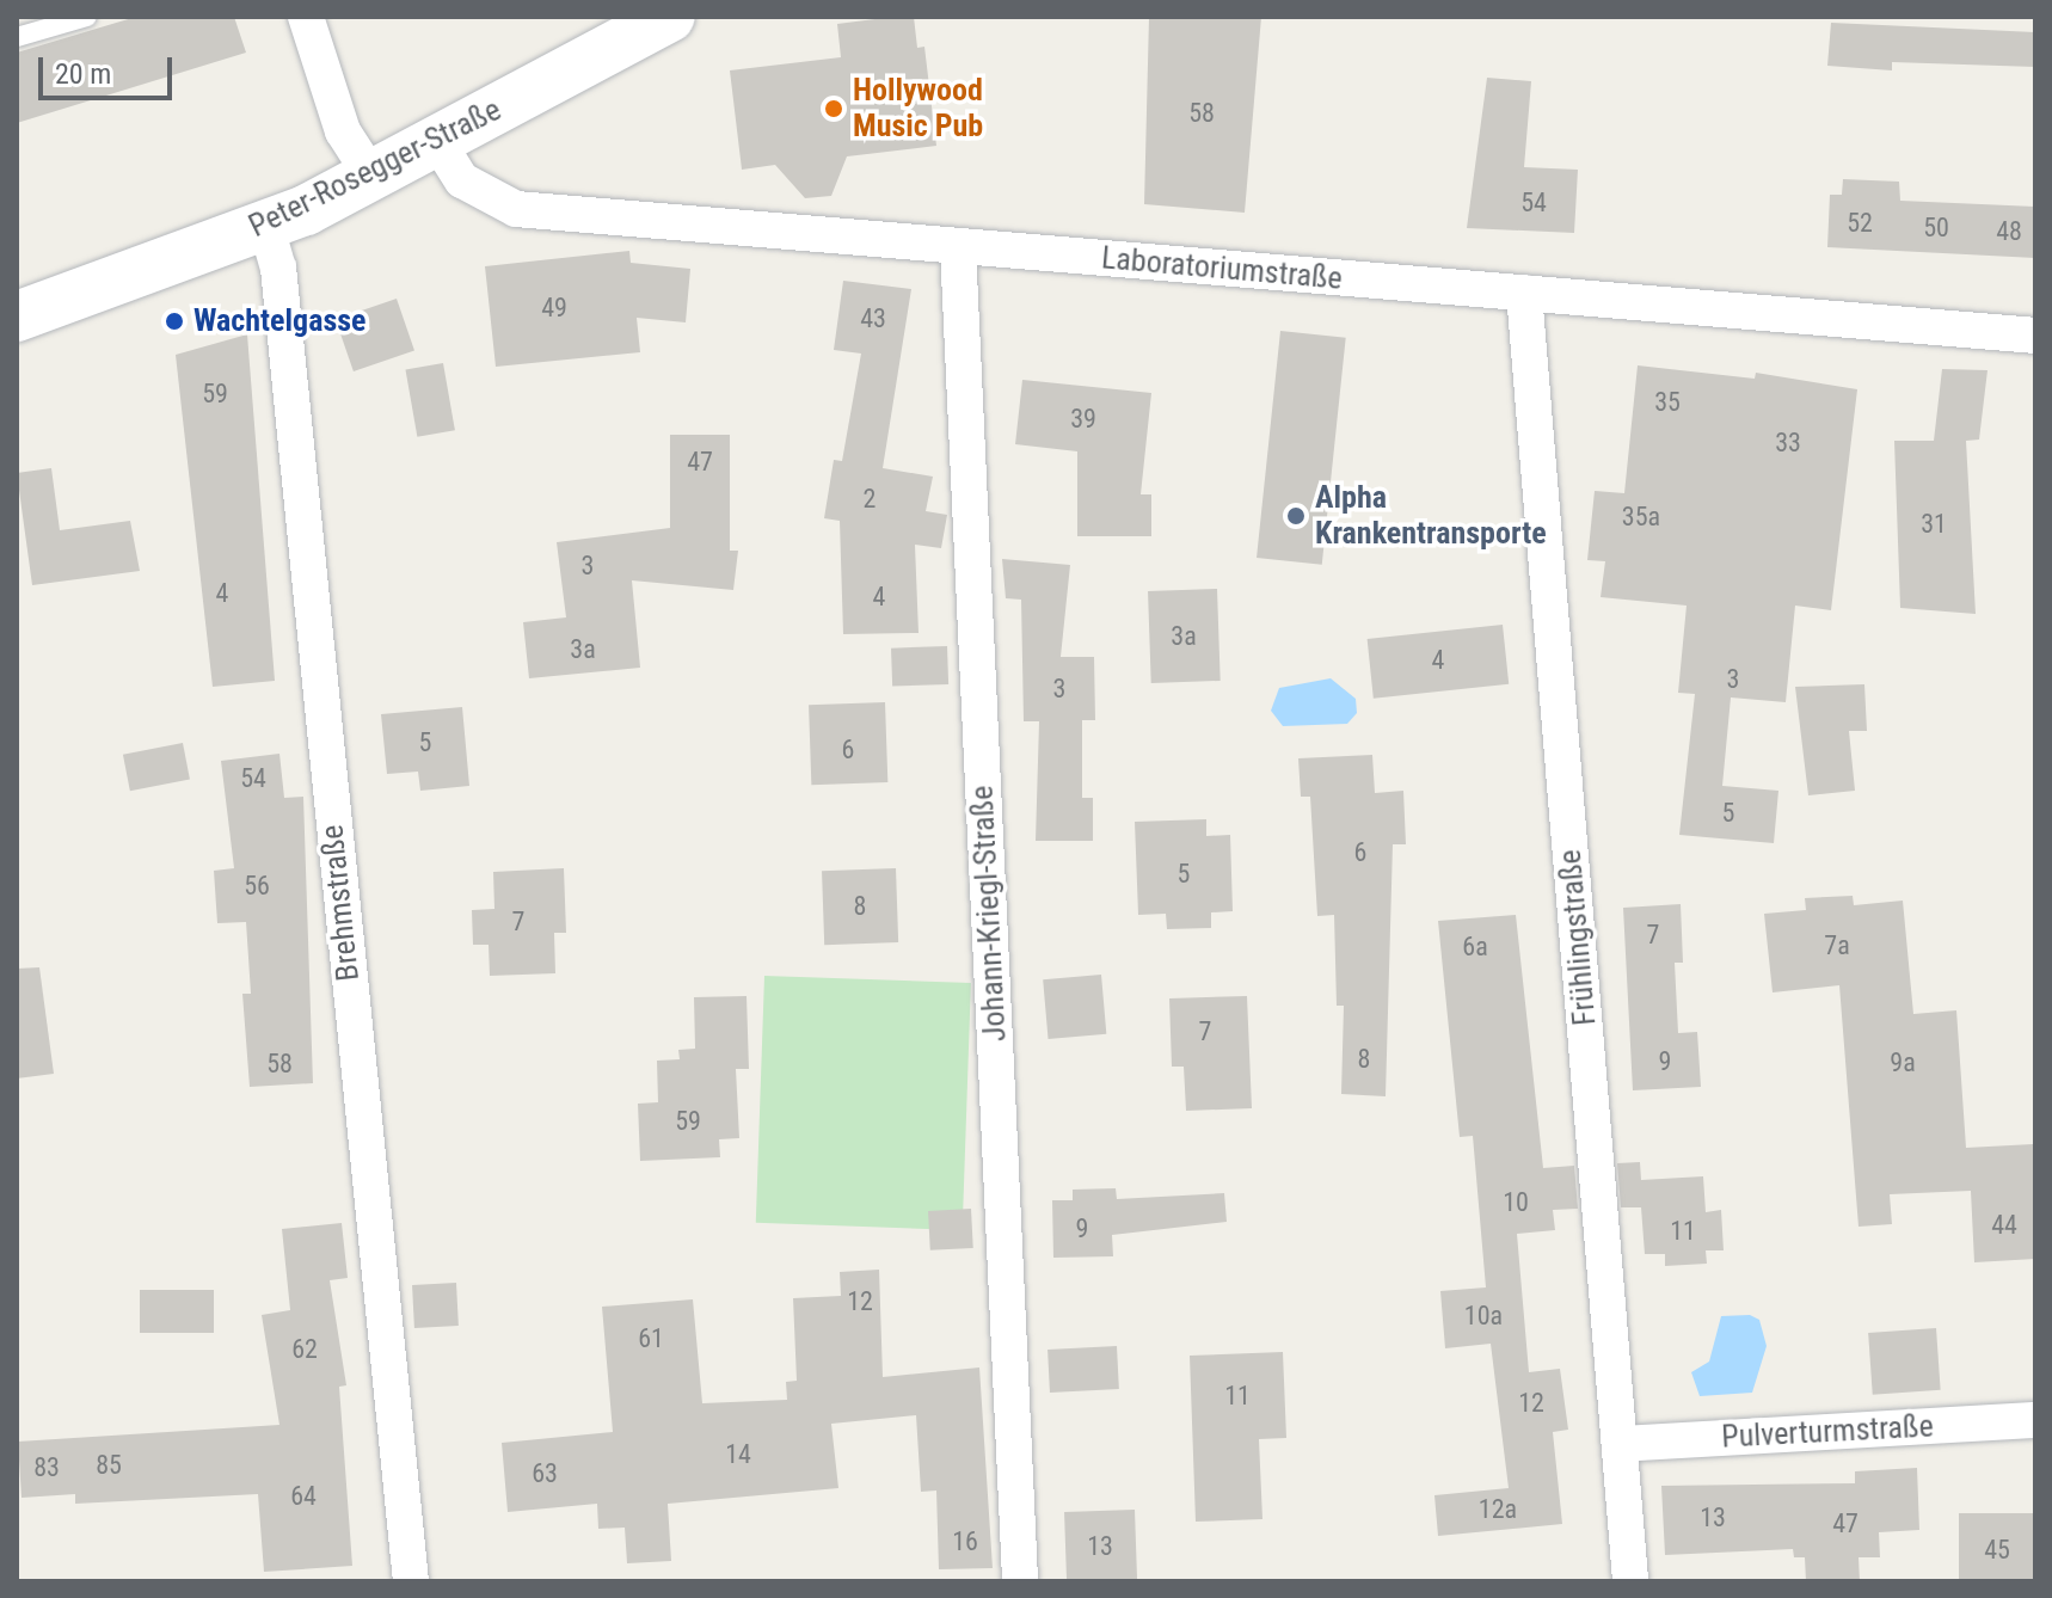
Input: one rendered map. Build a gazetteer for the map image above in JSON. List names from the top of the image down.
{
  "streets": {
    "main road": ["Peter-Rosegger-Straße"],
    "street": [
      "Laboratoriumstraße",
      "Brehmstraße",
      "Johann-Kriegl-Straße",
      "Frühlingstraße",
      "Pulverturmstraße"
    ]
  },
  "crossings": [
    ["Peter-Rosegger-Straße", "Laboratoriumstraße"],
    ["Peter-Rosegger-Straße", "Brehmstraße"],
    ["Laboratoriumstraße", "Johann-Kriegl-Straße"],
    ["Laboratoriumstraße", "Frühlingstraße"],
    ["Frühlingstraße", "Pulverturmstraße"]
  ],
  "places": ["Hollywood Music Pub", "Wachtelgasse", "Alpha Krankentransporte"],
  "house_numbers": [
    "58",
    "54",
    "52",
    "50",
    "48",
    "49",
    "43",
    "59",
    "35",
    "39",
    "33",
    "47",
    "2",
    "35a",
    "31",
    "3",
    "4",
    "4",
    "3a",
    "3a",
    "4",
    "3",
    "3",
    "5",
    "6",
    "54",
    "5",
    "6",
    "5",
    "56",
    "8",
    "7",
    "7",
    "7a",
    "6a",
    "7",
    "8",
    "9",
    "9a",
    "58",
    "59",
    "10",
    "44",
    "9",
    "11",
    "12",
    "10a",
    "61",
    "62",
    "11",
    "12",
    "14",
    "85",
    "83",
    "63",
    "64",
    "12a",
    "13",
    "47",
    "16",
    "13",
    "45"
  ],
  "scale_bar": "20 m"
}
